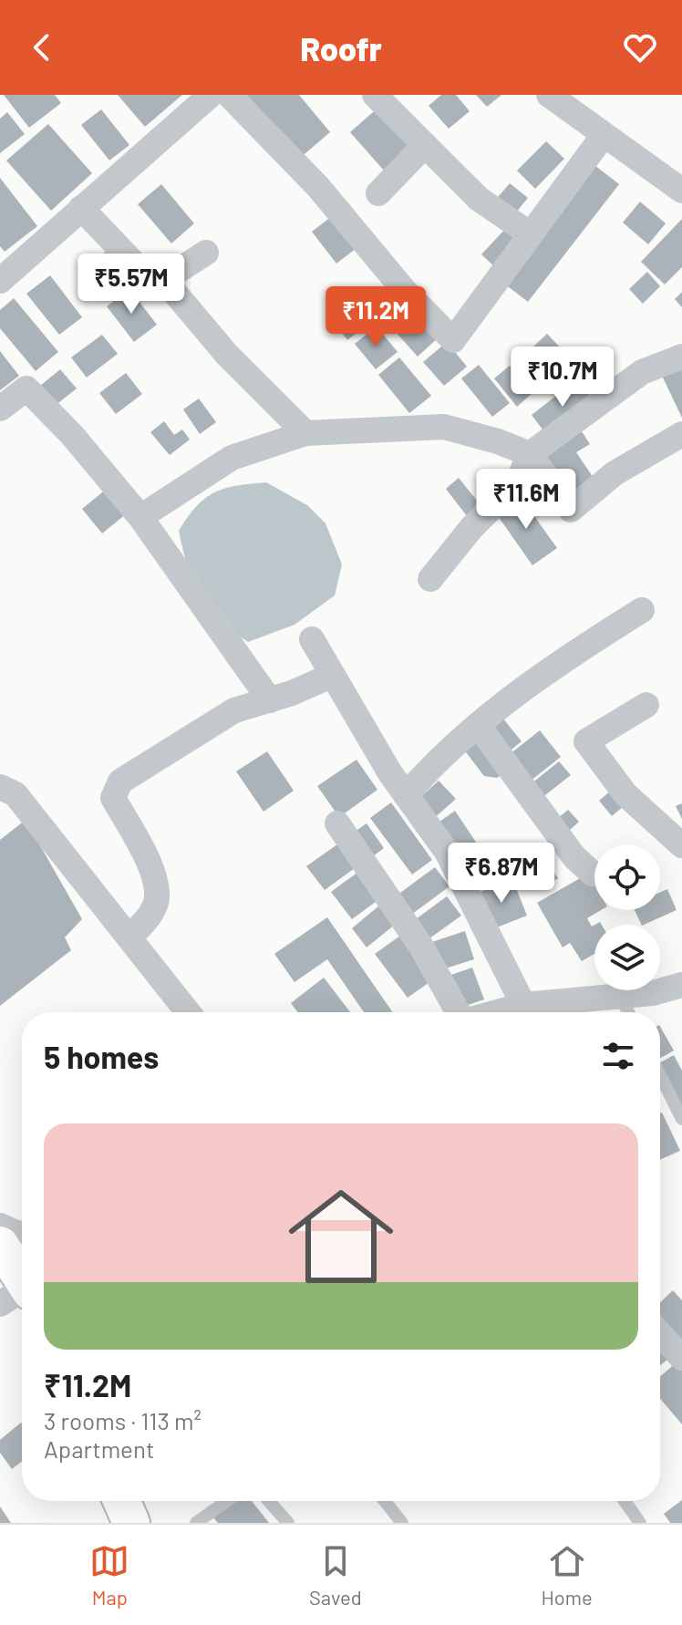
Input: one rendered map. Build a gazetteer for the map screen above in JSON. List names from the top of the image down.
{
  "page": {
    "header": "Roofr",
    "price": [
      "₹5.57M",
      "₹11.2M",
      "₹10.7M",
      "₹11.6M",
      "₹6.87M"
    ],
    "heading": "5 homes",
    "list": [
      {
        "name": "₹11.2M",
        "note": "3 rooms · 113 m² · Apartment"
      }
    ],
    "tabs": ["Map", "Saved", "Home"]
  }
}
